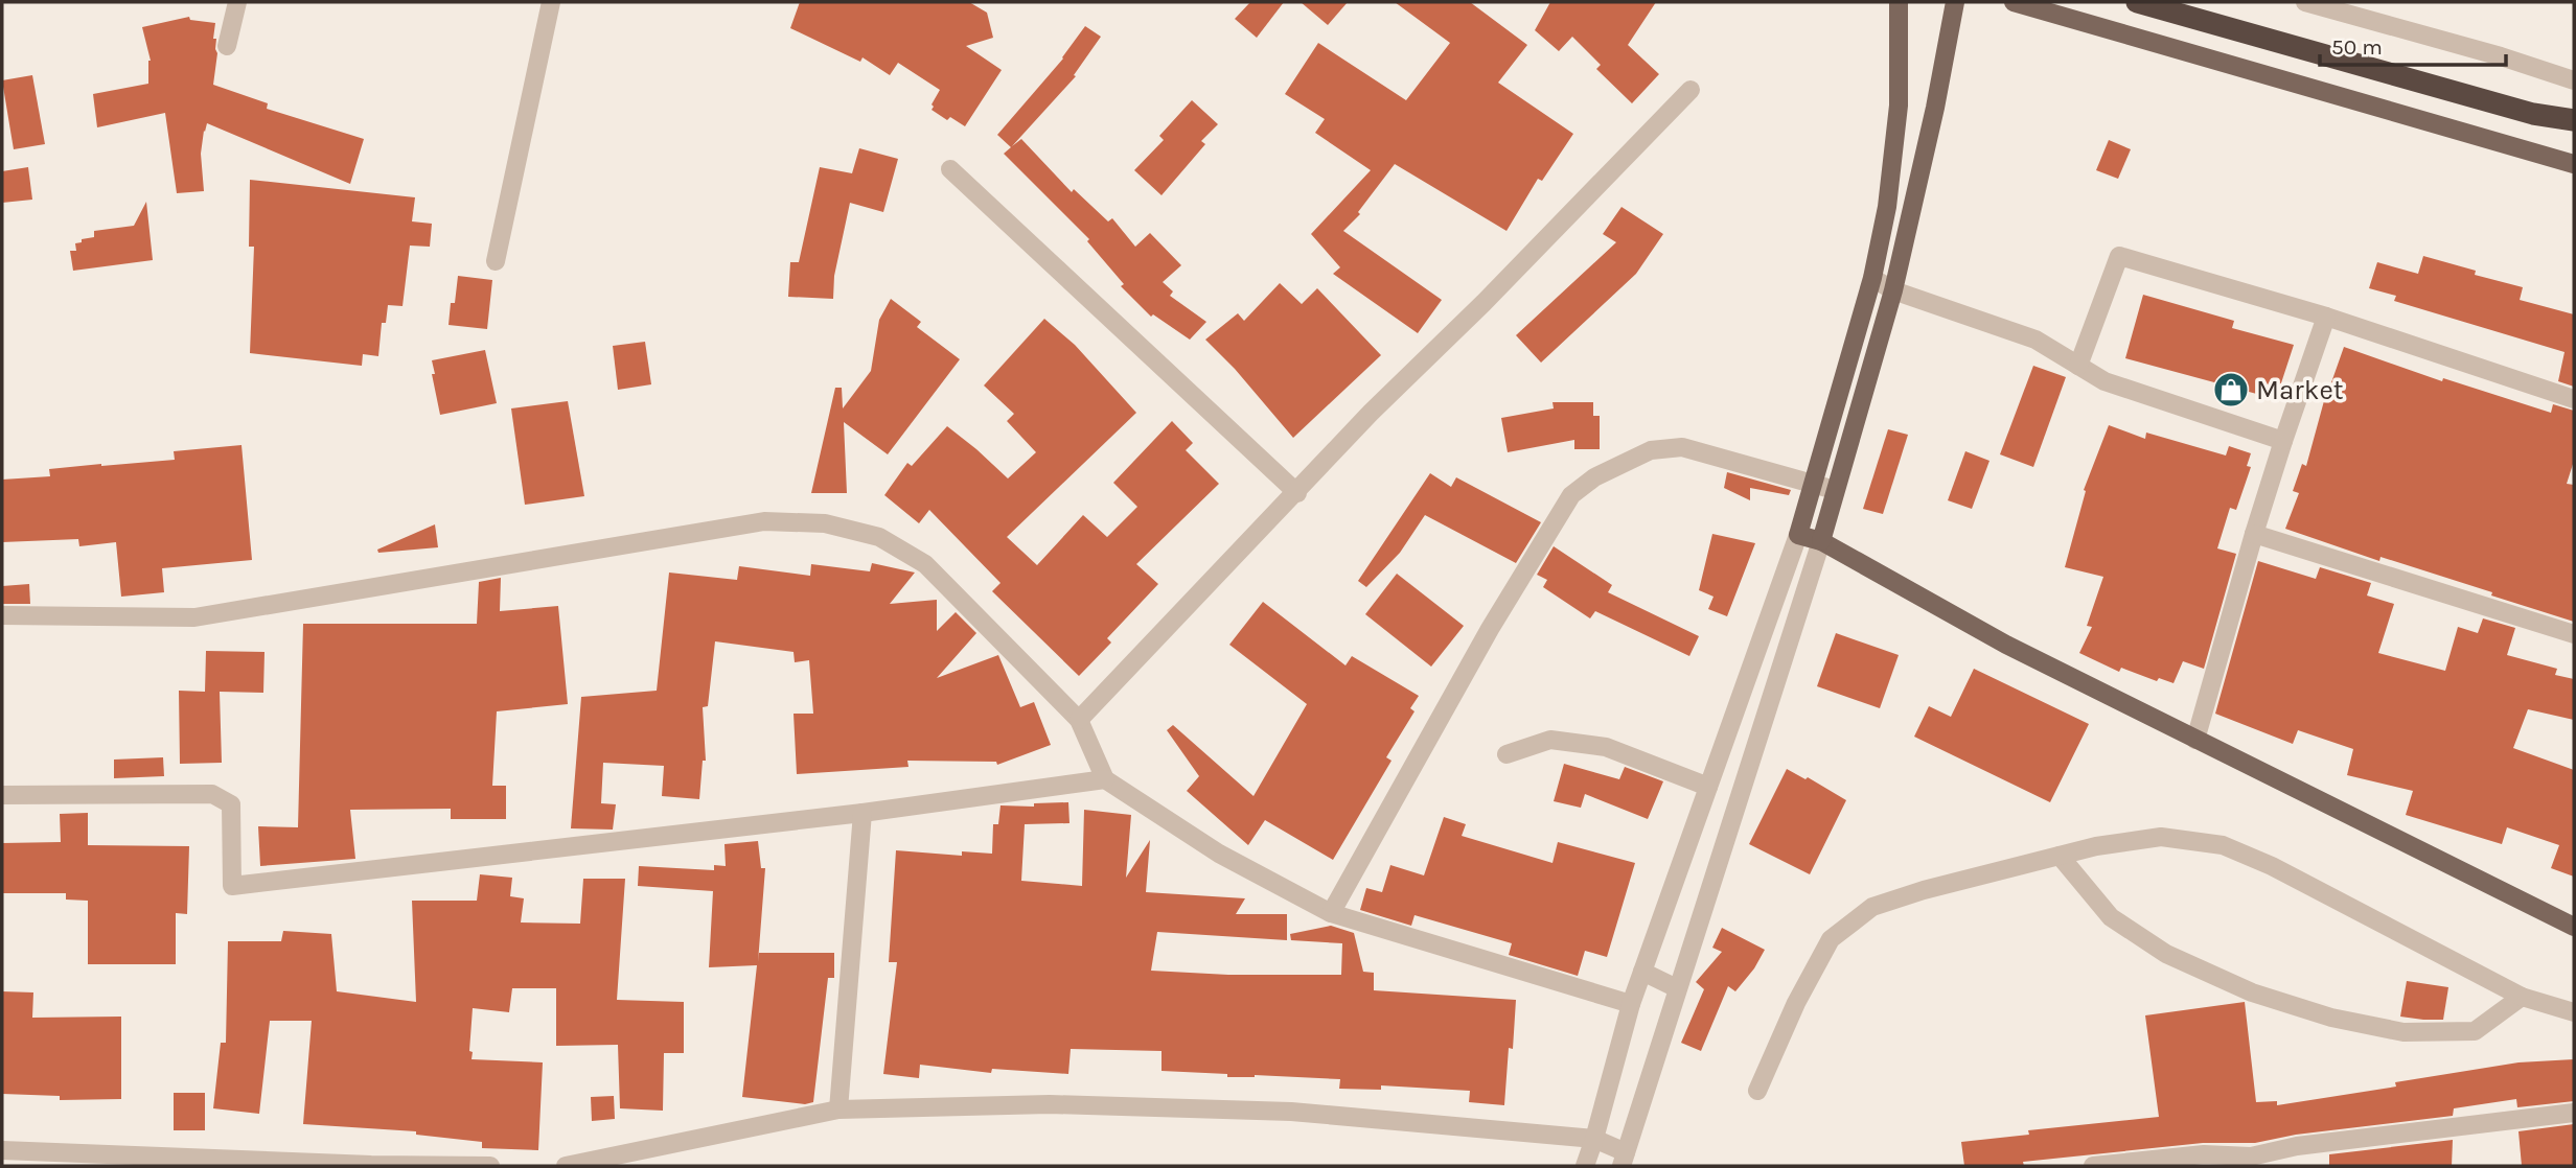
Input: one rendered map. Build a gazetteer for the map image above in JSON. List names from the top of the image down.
{
  "places": {
    "shop": ["Market"]
  },
  "scale_bar": "50 m"
}
